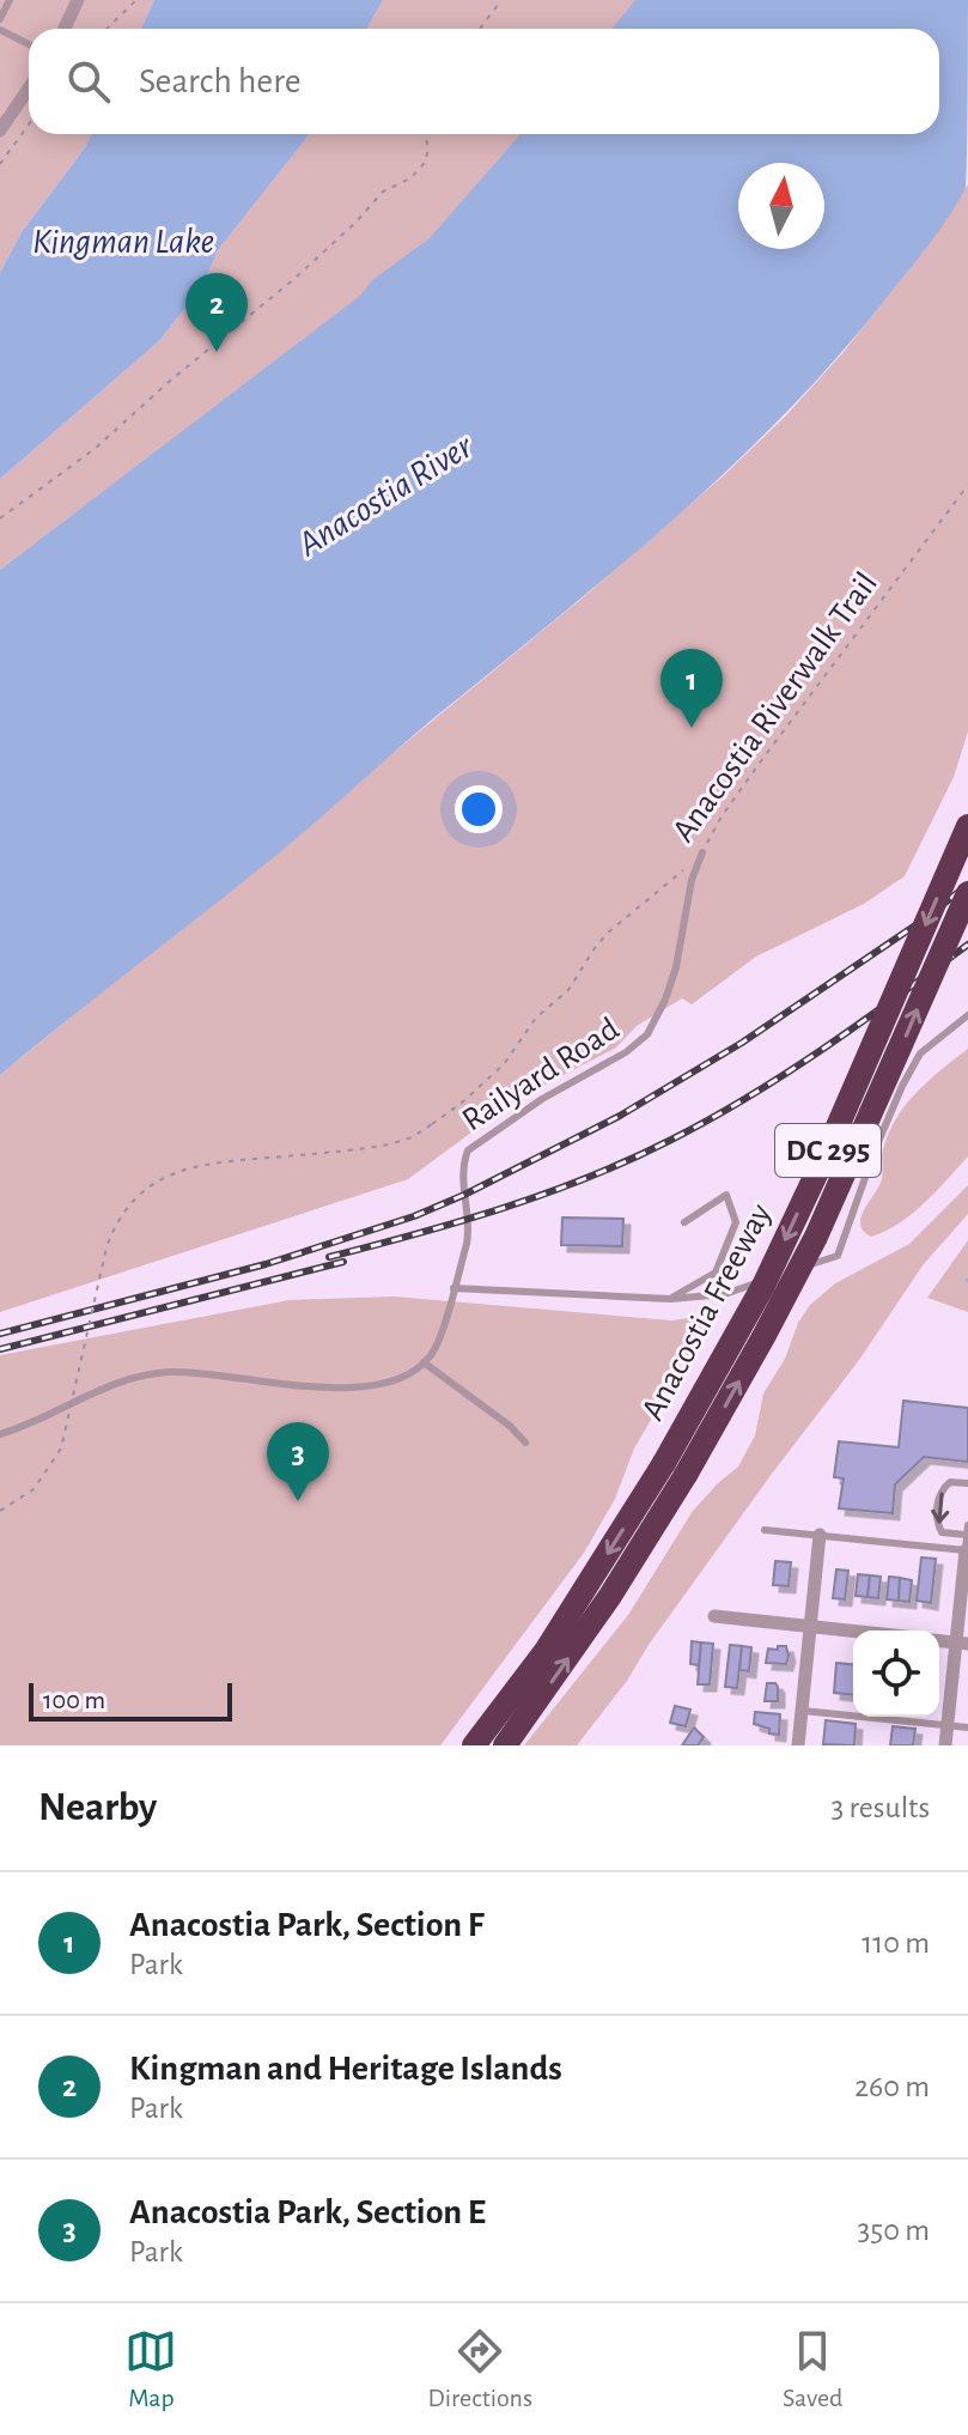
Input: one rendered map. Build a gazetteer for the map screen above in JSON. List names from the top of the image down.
{
  "streets": {
    "highway": ["DC 295", "Anacostia Freeway"],
    "lane": ["Railyard Road"],
    "path": ["Anacostia Riverwalk Trail"]
  },
  "crossings": [
    ["Anacostia Riverwalk Trail", "Railyard Road"]
  ],
  "water": ["Kingman Lake", "Anacostia River"],
  "scale_bar": "100 m",
  "north": "top",
  "page": {
    "search": "Search here",
    "pins": ["2", "1", "3"],
    "scale": "100 m",
    "heading": ["Nearby", "3 results"],
    "list": [
      {
        "mark": "1",
        "name": "Anacostia Park, Section F",
        "note": "Park",
        "value": "110 m"
      },
      {
        "mark": "2",
        "name": "Kingman and Heritage Islands",
        "note": "Park",
        "value": "260 m"
      },
      {
        "mark": "3",
        "name": "Anacostia Park, Section E",
        "note": "Park",
        "value": "350 m"
      }
    ],
    "nav": ["Map", "Directions", "Saved"]
  }
}
